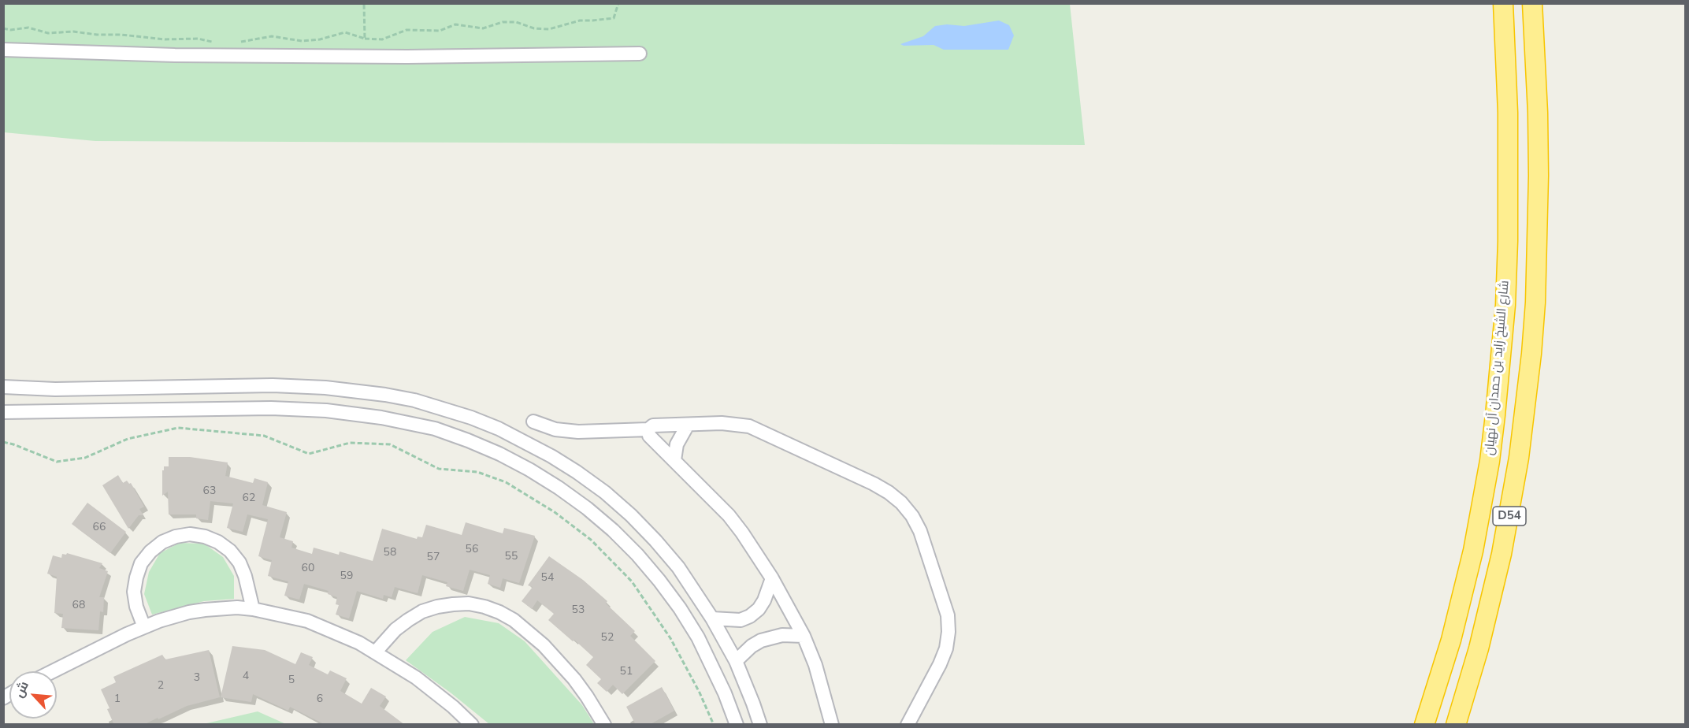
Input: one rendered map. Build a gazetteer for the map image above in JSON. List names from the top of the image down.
{
  "streets": {
    "highway": ["شارع الشيخ زايد بن حمدان آل نهيان", "D54"]
  },
  "house_numbers": [
    "63",
    "62",
    "66",
    "56",
    "58",
    "55",
    "57",
    "60",
    "59",
    "54",
    "68",
    "53",
    "52",
    "51",
    "4",
    "3",
    "5",
    "2",
    "1",
    "6"
  ],
  "north": "top left"
}
